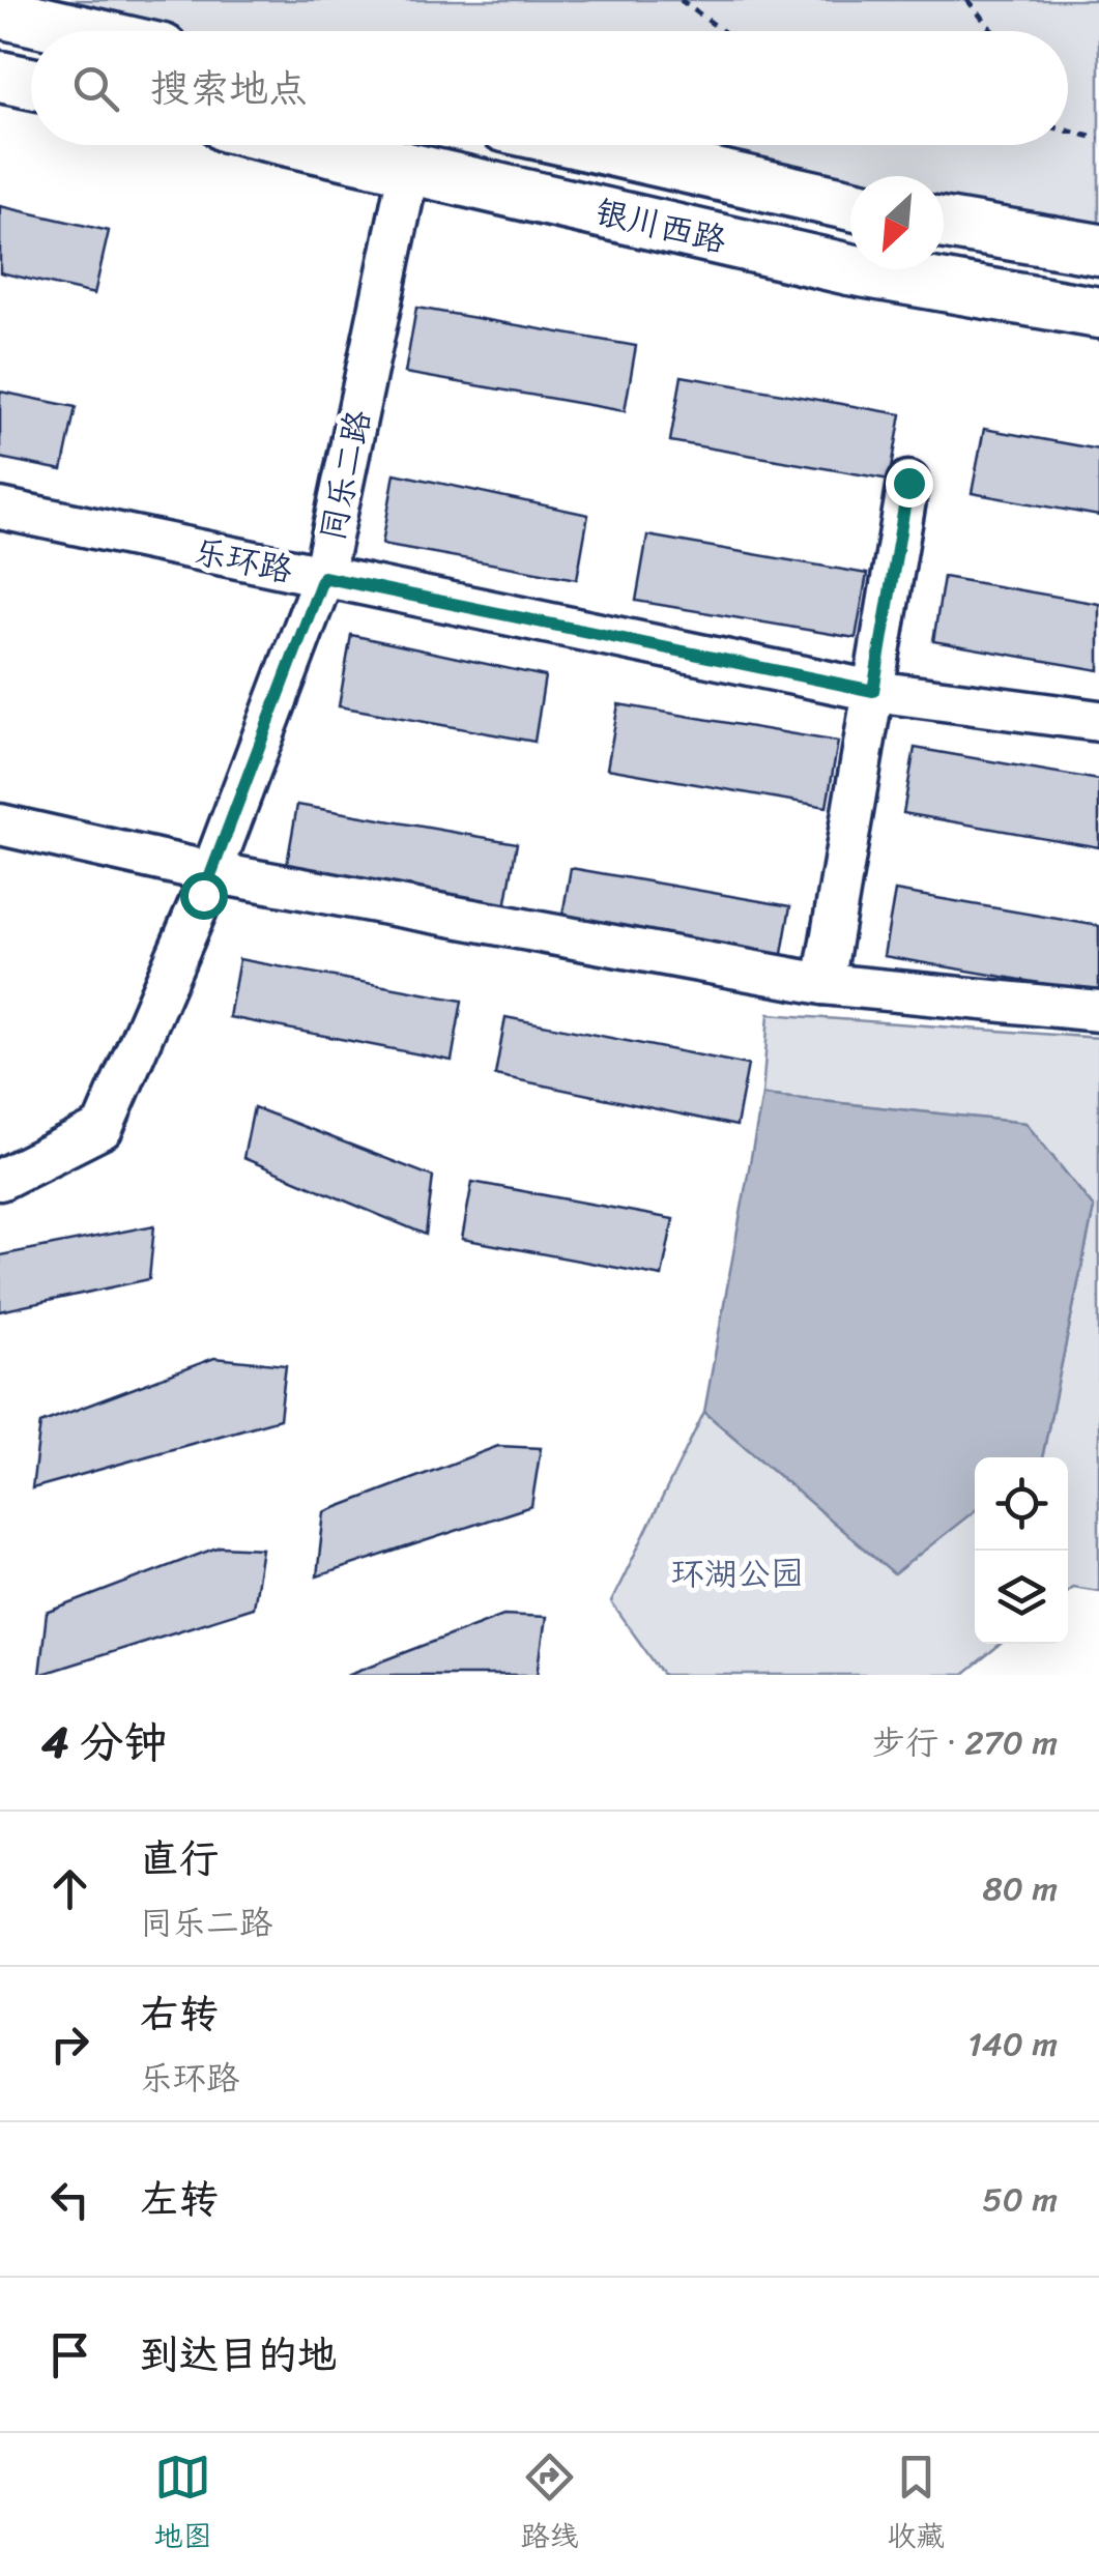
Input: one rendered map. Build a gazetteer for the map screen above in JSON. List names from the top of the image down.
{
  "streets": {
    "main road": ["银川西路"],
    "street": ["同乐二路", "乐环路"]
  },
  "crossings": [
    ["银川西路", "同乐二路"],
    ["同乐二路", "乐环路"]
  ],
  "parks": ["环湖公园"],
  "north": "bottom left",
  "page": {
    "search": "搜索地点",
    "heading": ["4 分钟", "步行 · 270 m"],
    "list": [
      ["直行", "同乐二路", "80 m"],
      ["右转", "乐环路", "140 m"],
      ["左转", "50 m"],
      "到达目的地"
    ],
    "nav": ["地图", "路线", "收藏"]
  }
}
